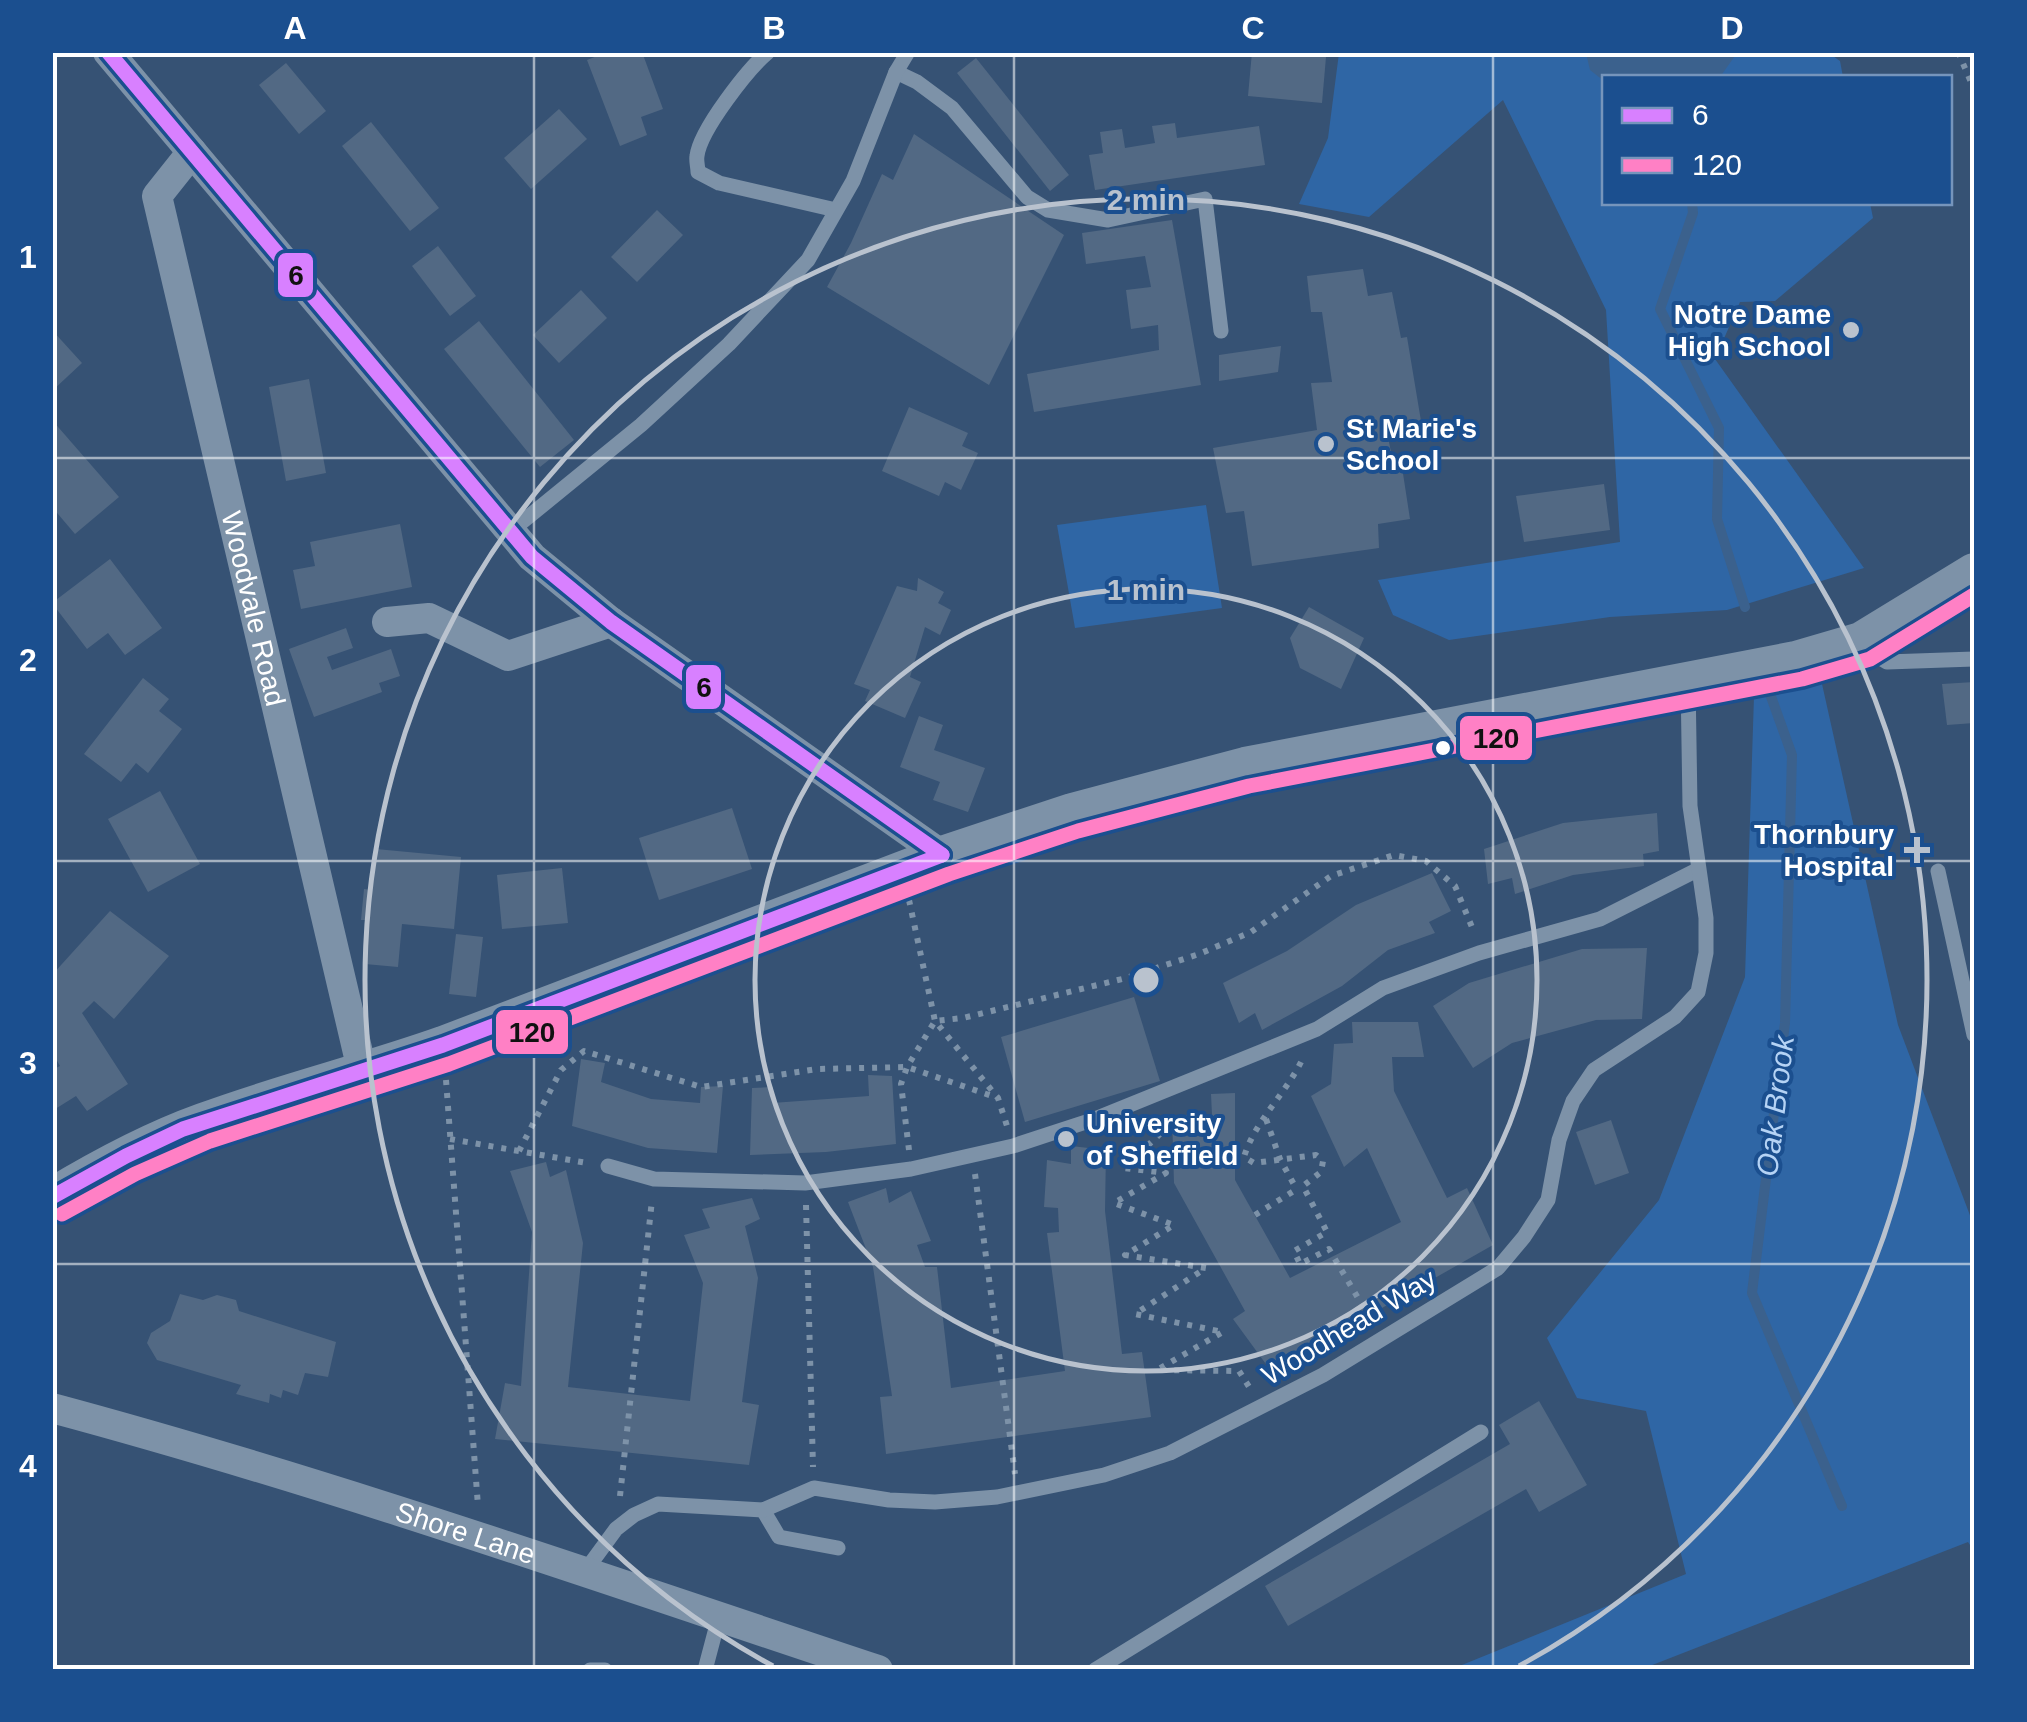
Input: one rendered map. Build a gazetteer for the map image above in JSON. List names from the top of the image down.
{
  "streets": {
    "street": ["Woodvale Road", "Shore Lane"],
    "lane": ["Woodhead Way"]
  },
  "water": ["Oak Brook"],
  "places": {
    "other": ["Notre Dame High School", "St Marie's School", "University of Sheffield"],
    "health": ["Thornbury Hospital"]
  },
  "lines": ["transit line 6", "transit line 120"],
  "legend": ["6", "120"],
  "grid": {
    "columns": [
      "A",
      "B",
      "C",
      "D"
    ],
    "rows": [
      "1",
      "2",
      "3",
      "4"
    ]
  },
  "rings": ["2 min", "1 min"]
}
